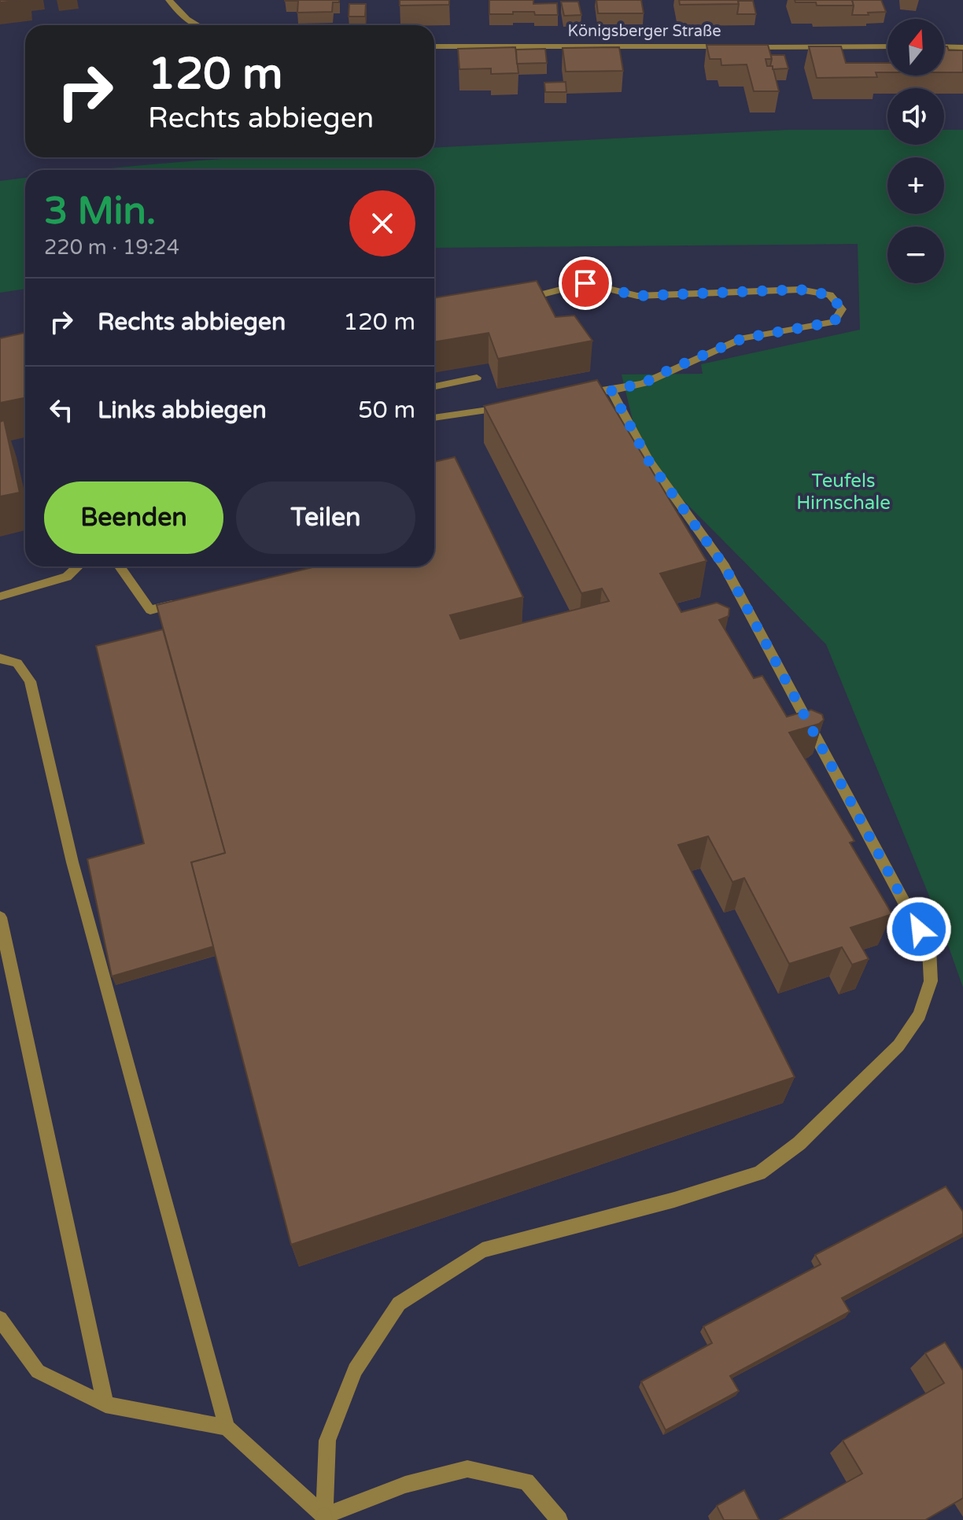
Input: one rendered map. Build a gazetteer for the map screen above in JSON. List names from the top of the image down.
{
  "streets": {
    "street": ["Königsberger Straße"]
  },
  "parks": ["Teufels Hirnschale"],
  "north": "top",
  "page": {
    "map_buttons": ["+", "−"],
    "turn": ["120 m", "Rechts abbiegen"],
    "heading": ["3 Min.", "220 m · 19:24"],
    "list": [
      {
        "name": "Rechts abbiegen",
        "value": "120 m"
      },
      {
        "name": "Links abbiegen",
        "value": "50 m"
      }
    ],
    "buttons": ["Beenden", "Teilen"]
  }
}
